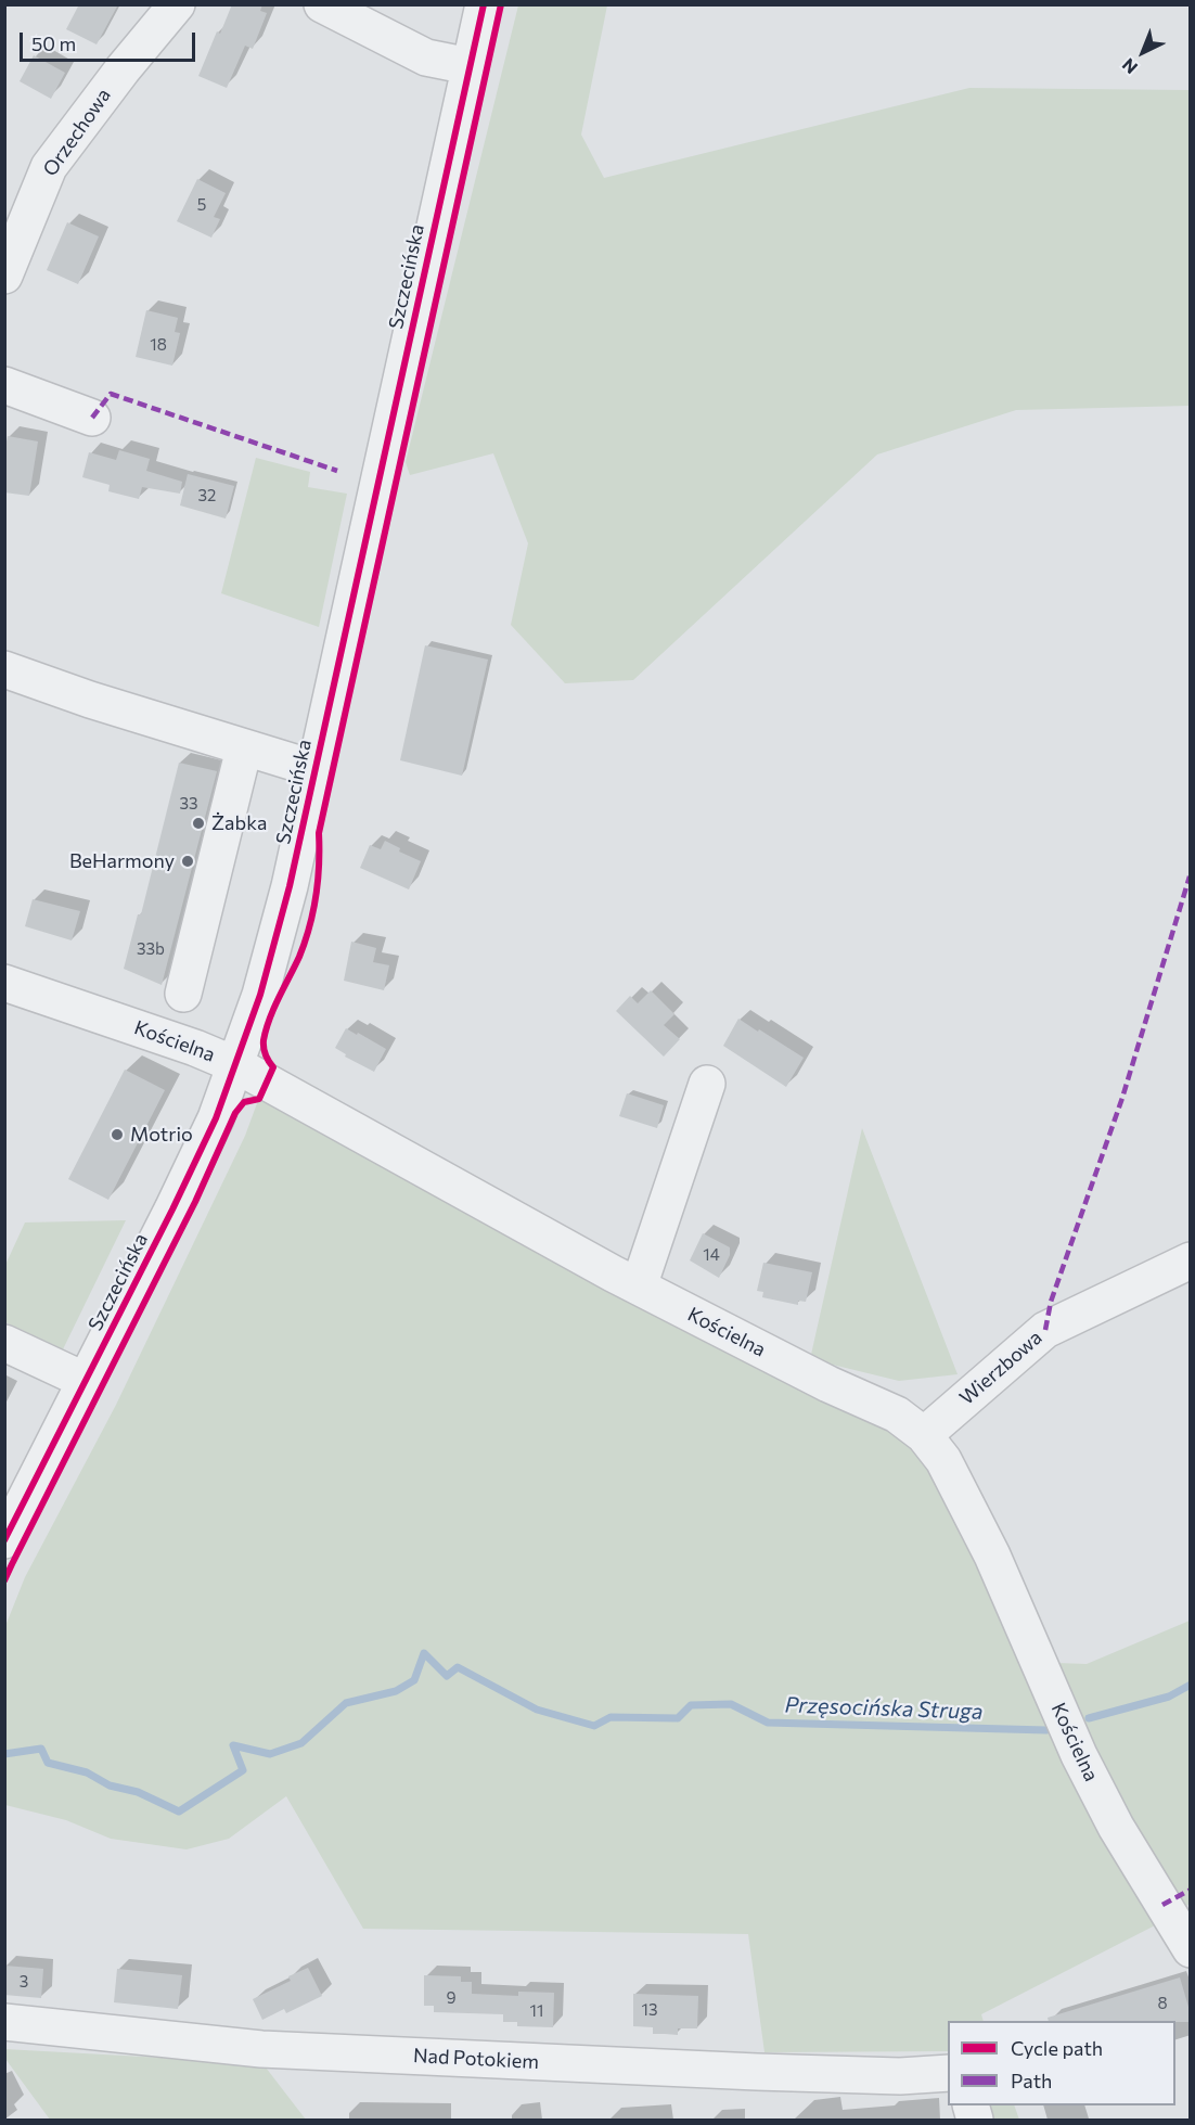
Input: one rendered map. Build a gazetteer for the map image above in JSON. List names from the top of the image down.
{
  "streets": {
    "street": [
      "Orzechowa",
      "Szczecińska",
      "Kościelna",
      "Wierzbowa",
      "Nad Potokiem"
    ]
  },
  "crossings": [
    ["Szczecińska", "Kościelna"],
    ["Kościelna", "Wierzbowa"]
  ],
  "water": ["Przęsocińska Struga"],
  "places": ["Żabka", "BeHarmony", "Motrio"],
  "house_numbers": [
    "5",
    "18",
    "32",
    "33",
    "33b",
    "14",
    "3",
    "9",
    "8",
    "13",
    "11"
  ],
  "legend": ["Cycle path", "Path"],
  "scale_bar": "50 m",
  "north": "bottom left"
}
